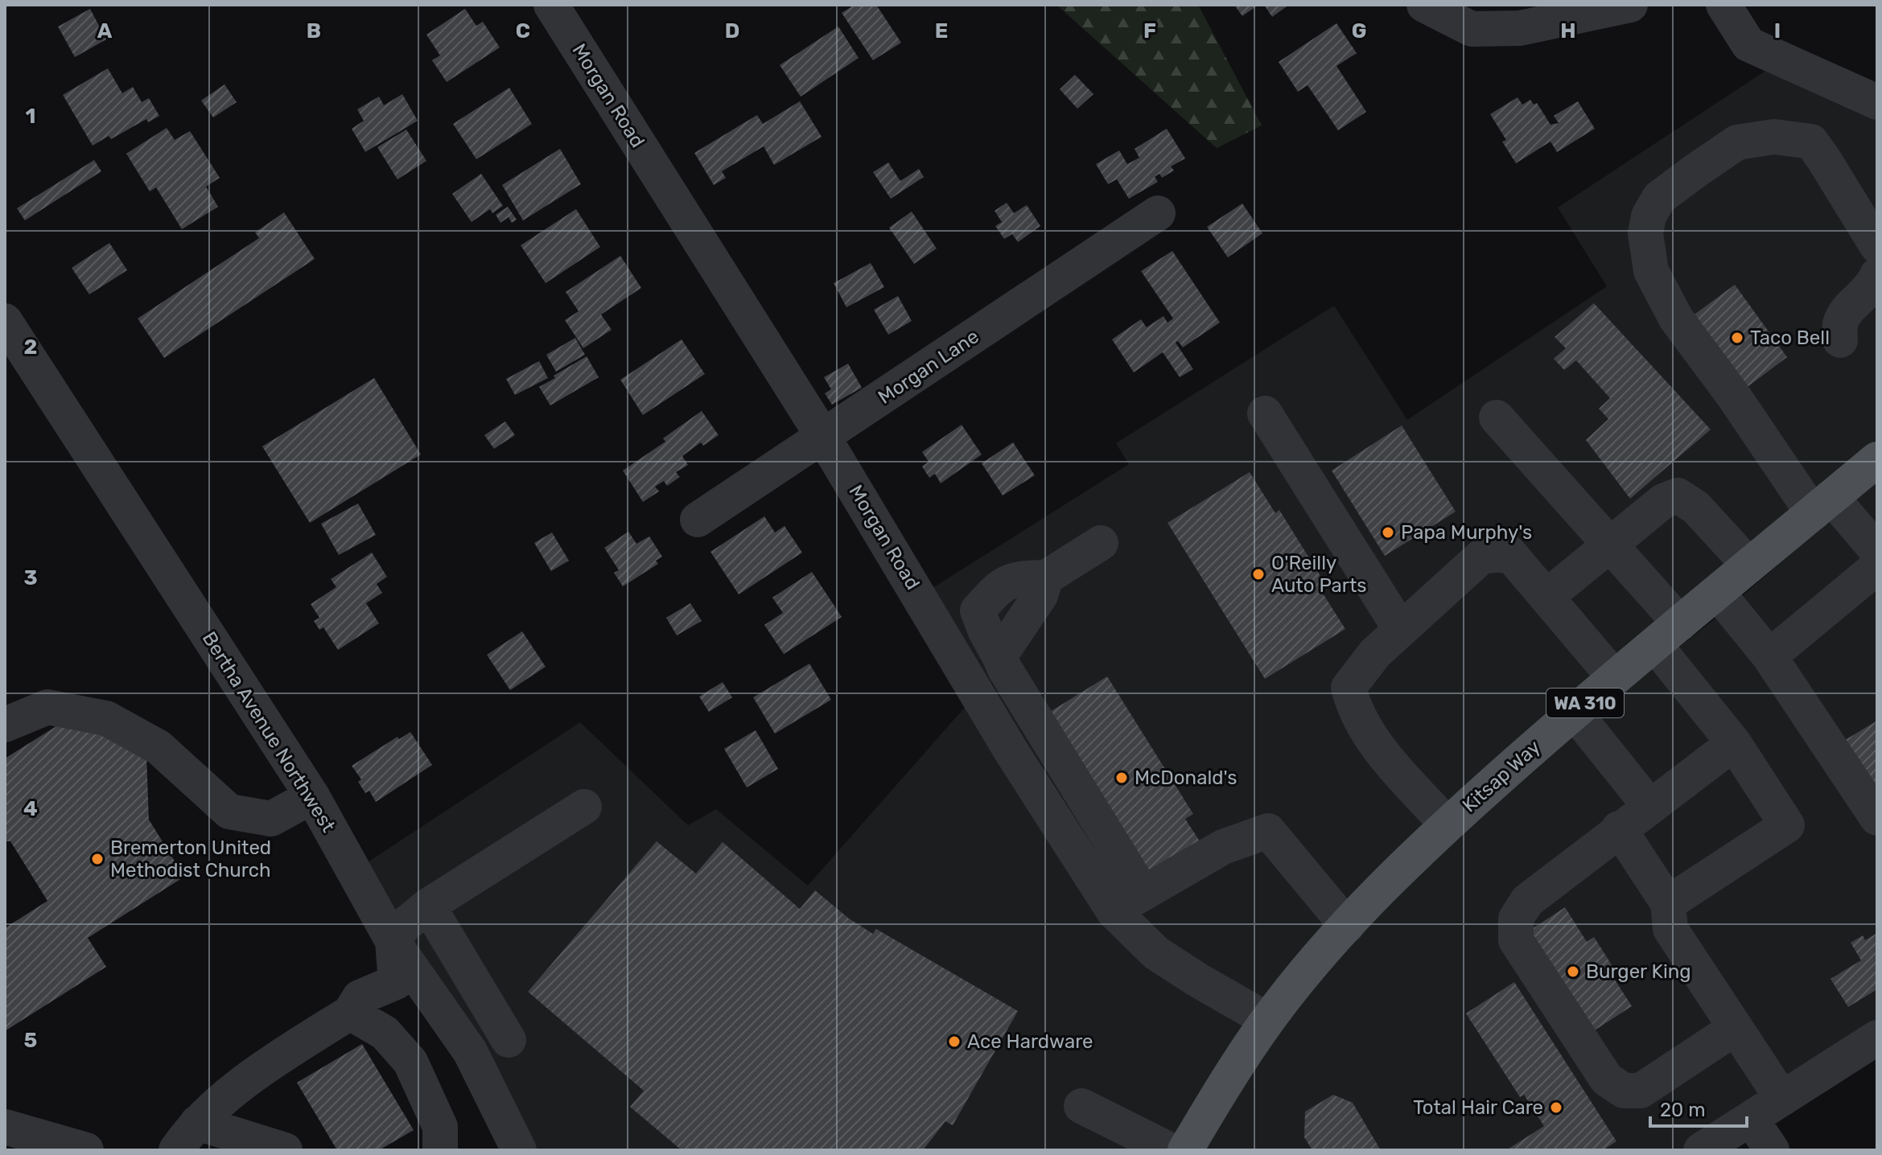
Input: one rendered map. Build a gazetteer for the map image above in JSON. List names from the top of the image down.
{
  "streets": {
    "main road": ["WA 310", "Kitsap Way"],
    "street": ["Morgan Road", "Morgan Lane", "Bertha Avenue Northwest"]
  },
  "crossings": [
    ["Morgan Road", "Morgan Lane"],
    ["Morgan Road", "Kitsap Way"]
  ],
  "places": [
    "Taco Bell",
    "Papa Murphy's",
    "O'Reilly Auto Parts",
    "McDonald's",
    "Bremerton United Methodist Church",
    "Burger King",
    "Ace Hardware",
    "Total Hair Care"
  ],
  "scale_bar": "20 m",
  "grid": {
    "columns": [
      "A",
      "B",
      "C",
      "D",
      "E",
      "F",
      "G",
      "H",
      "I"
    ],
    "rows": [
      "1",
      "2",
      "3",
      "4",
      "5"
    ]
  }
}
